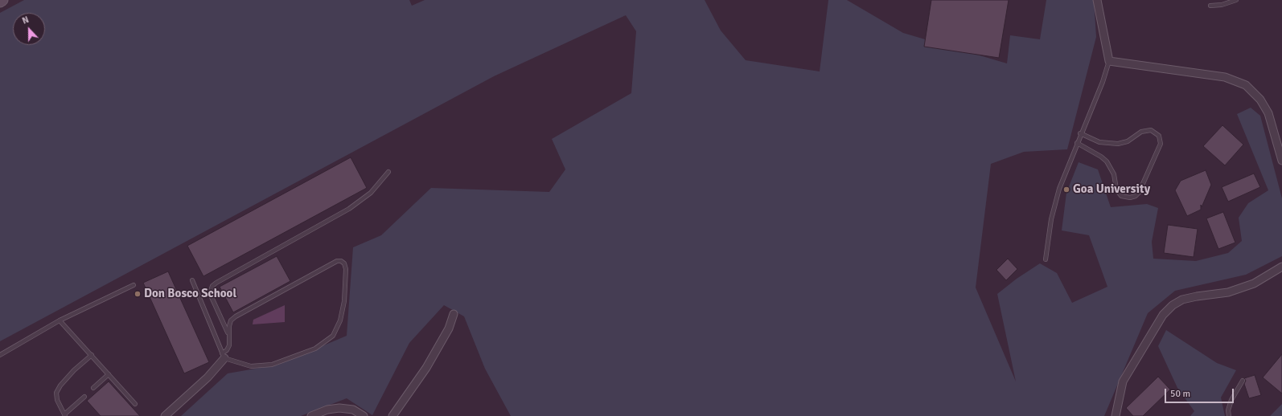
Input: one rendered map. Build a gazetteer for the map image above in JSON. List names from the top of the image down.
{
  "places": ["Goa University", "Don Bosco School"],
  "scale_bar": "50 m",
  "north": "top"
}
